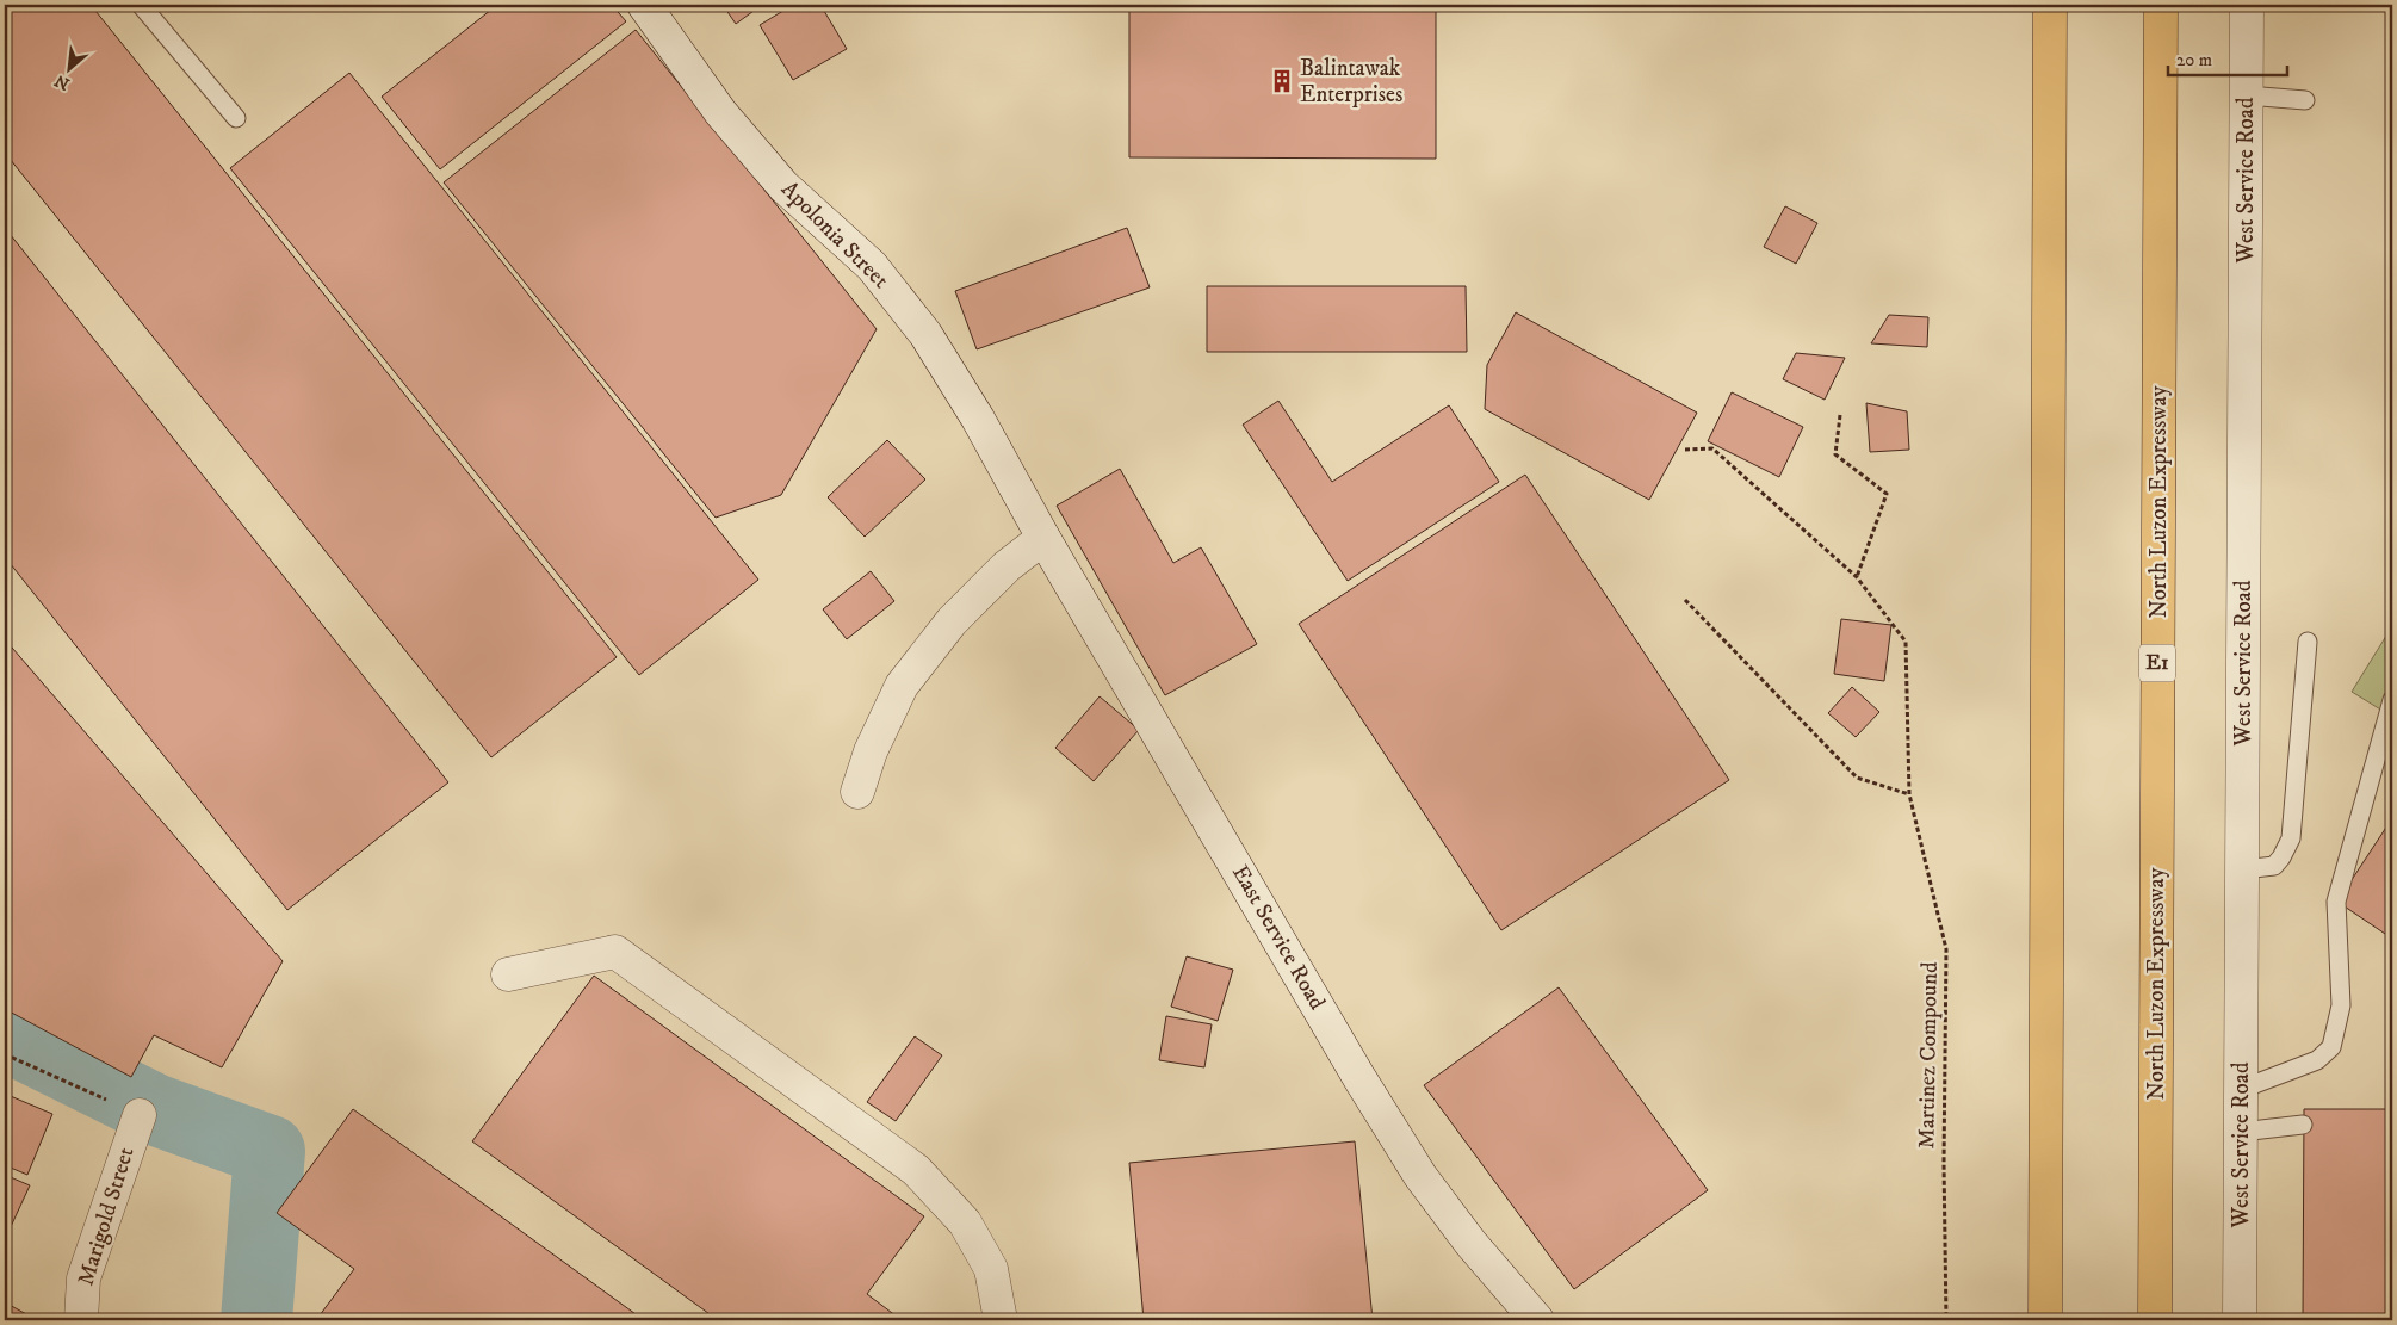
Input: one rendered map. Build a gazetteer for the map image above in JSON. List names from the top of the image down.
{
  "streets": {
    "highway": ["North Luzon Expressway", "E1"],
    "street": [
      "West Service Road",
      "Apolonia Street",
      "East Service Road",
      "Marigold Street"
    ],
    "path": ["Martinez Compound"]
  },
  "crossings": [
    ["Apolonia Street", "East Service Road"]
  ],
  "places": {
    "building": ["Balintawak Enterprises"]
  },
  "scale_bar": "20 m",
  "north": "bottom left"
}
